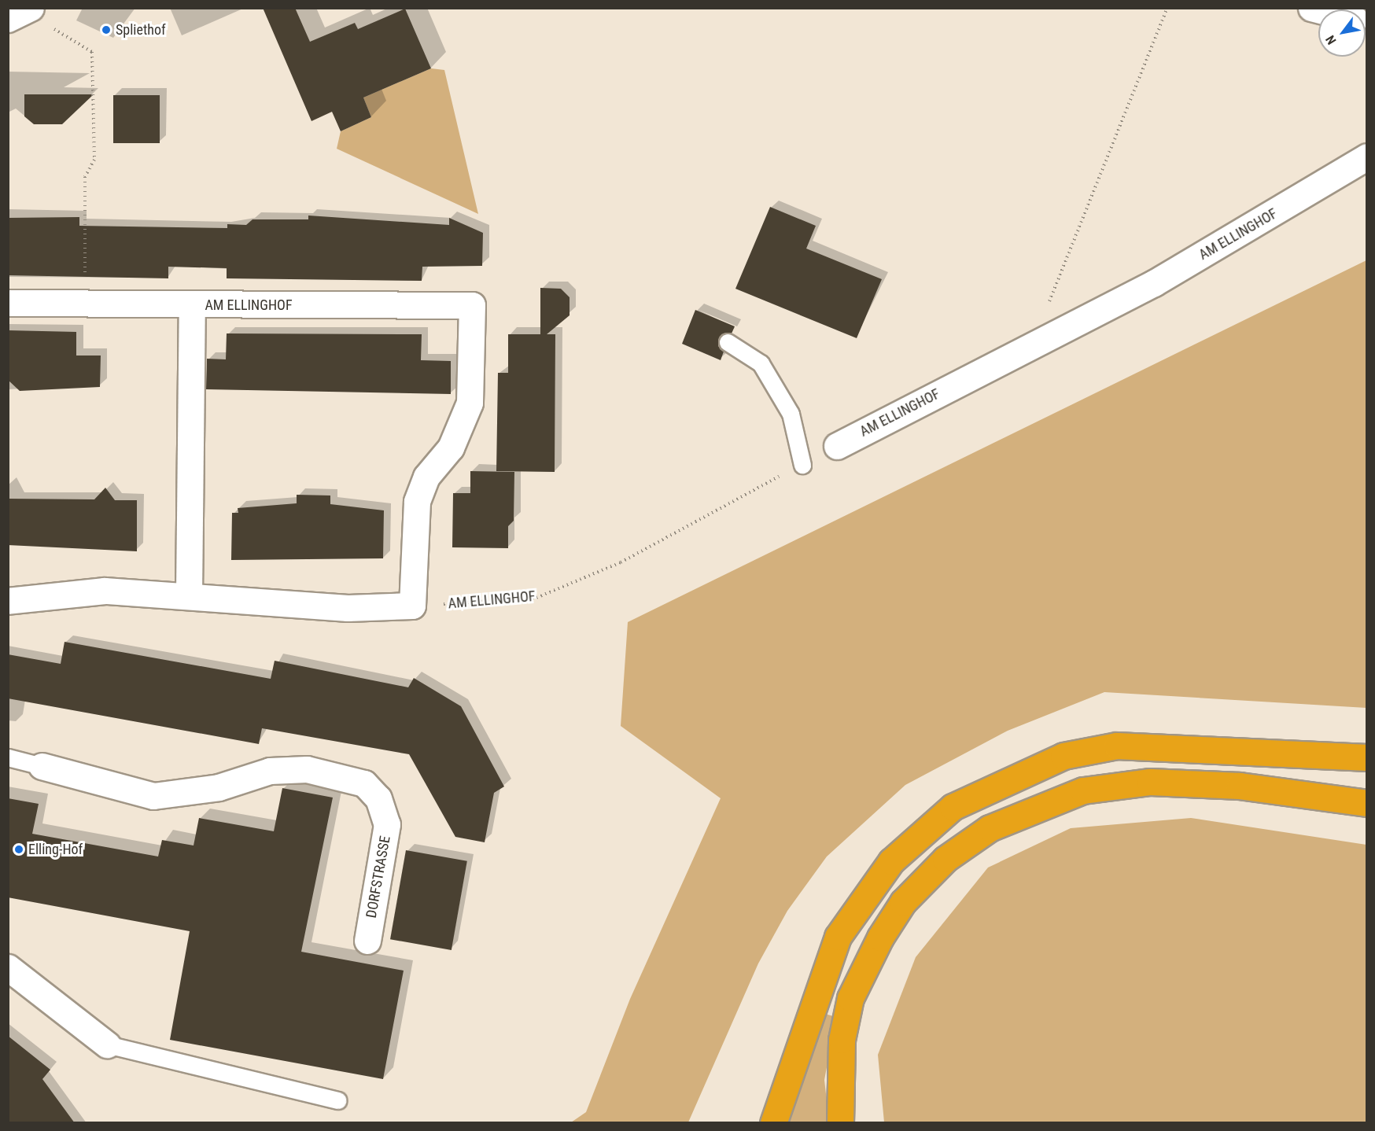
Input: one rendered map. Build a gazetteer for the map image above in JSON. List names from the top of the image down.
{
  "streets": {
    "street": ["AM ELLINGHOF", "DORFSTRASSE"]
  },
  "places": ["Spliethof", "Elling-Hof"],
  "north": "bottom left"
}
